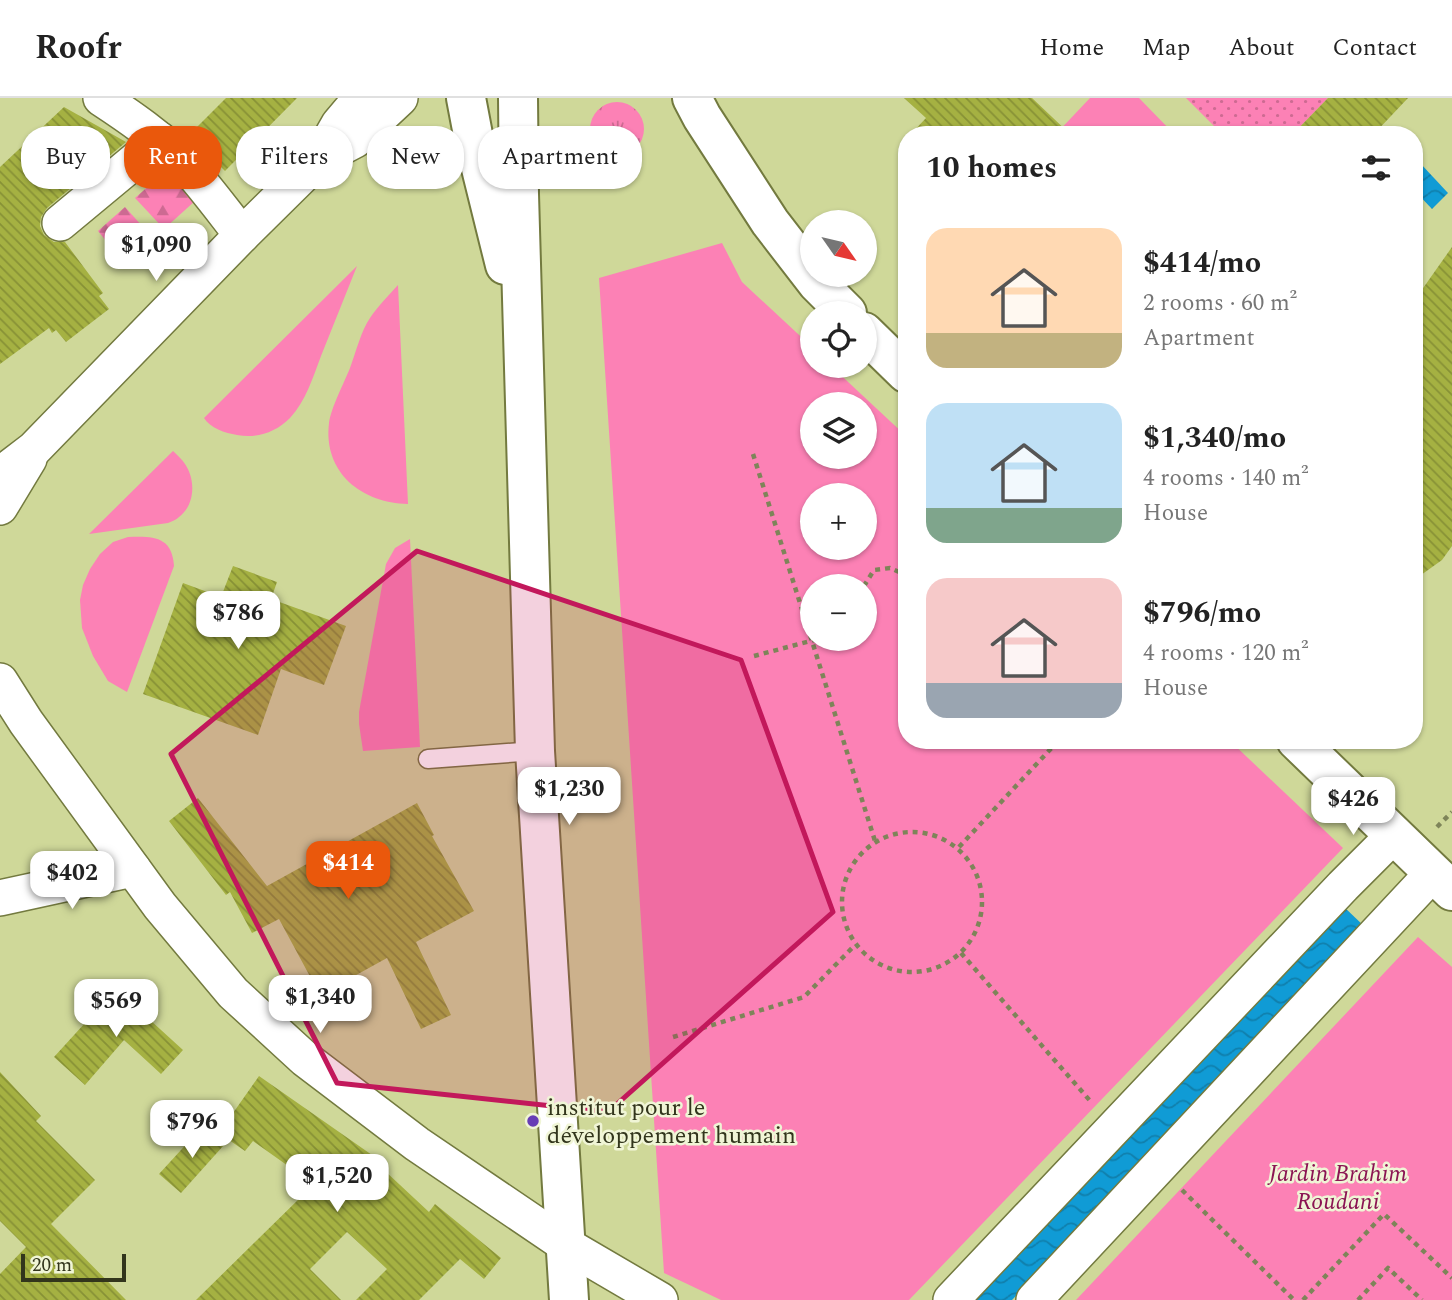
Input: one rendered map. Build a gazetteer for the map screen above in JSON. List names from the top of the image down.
{
  "parks": ["Jardin Brahim Roudani"],
  "places": ["institut pour le développement humain"],
  "scale_bar": "20 m",
  "north": "bottom right",
  "page": {
    "header": "Roofr",
    "nav": [
      "Home",
      "Map",
      "About",
      "Contact"
    ],
    "chip": [
      "Buy",
      "Rent",
      "Filters",
      "New",
      "Apartment"
    ],
    "heading": "10 homes",
    "map_buttons": ["+", "−"],
    "list": [
      {
        "name": "$414/mo",
        "note": "2 rooms · 60 m² · Apartment"
      },
      {
        "name": "$1,340/mo",
        "note": "4 rooms · 140 m² · House"
      },
      {
        "name": "$796/mo",
        "note": "4 rooms · 120 m² · House"
      }
    ],
    "price": [
      "$1,090",
      "$786",
      "$1,230",
      "$426",
      "$414",
      "$402",
      "$1,340",
      "$569",
      "$796",
      "$1,520"
    ],
    "scale": "20 m"
  }
}
